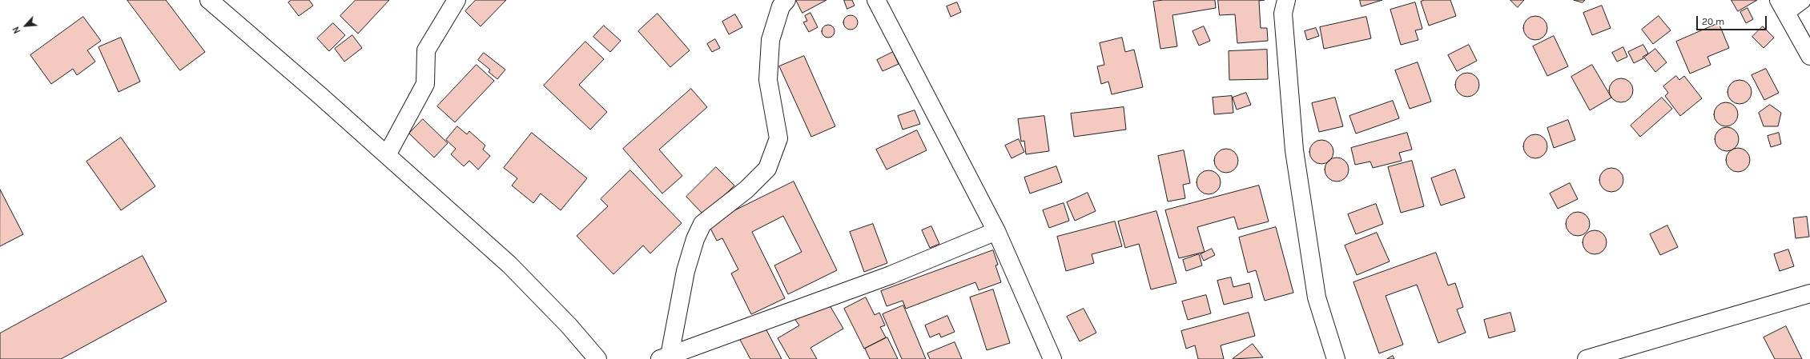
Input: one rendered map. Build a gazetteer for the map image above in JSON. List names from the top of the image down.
{
  "scale_bar": "20 m",
  "north": "bottom left"
}
